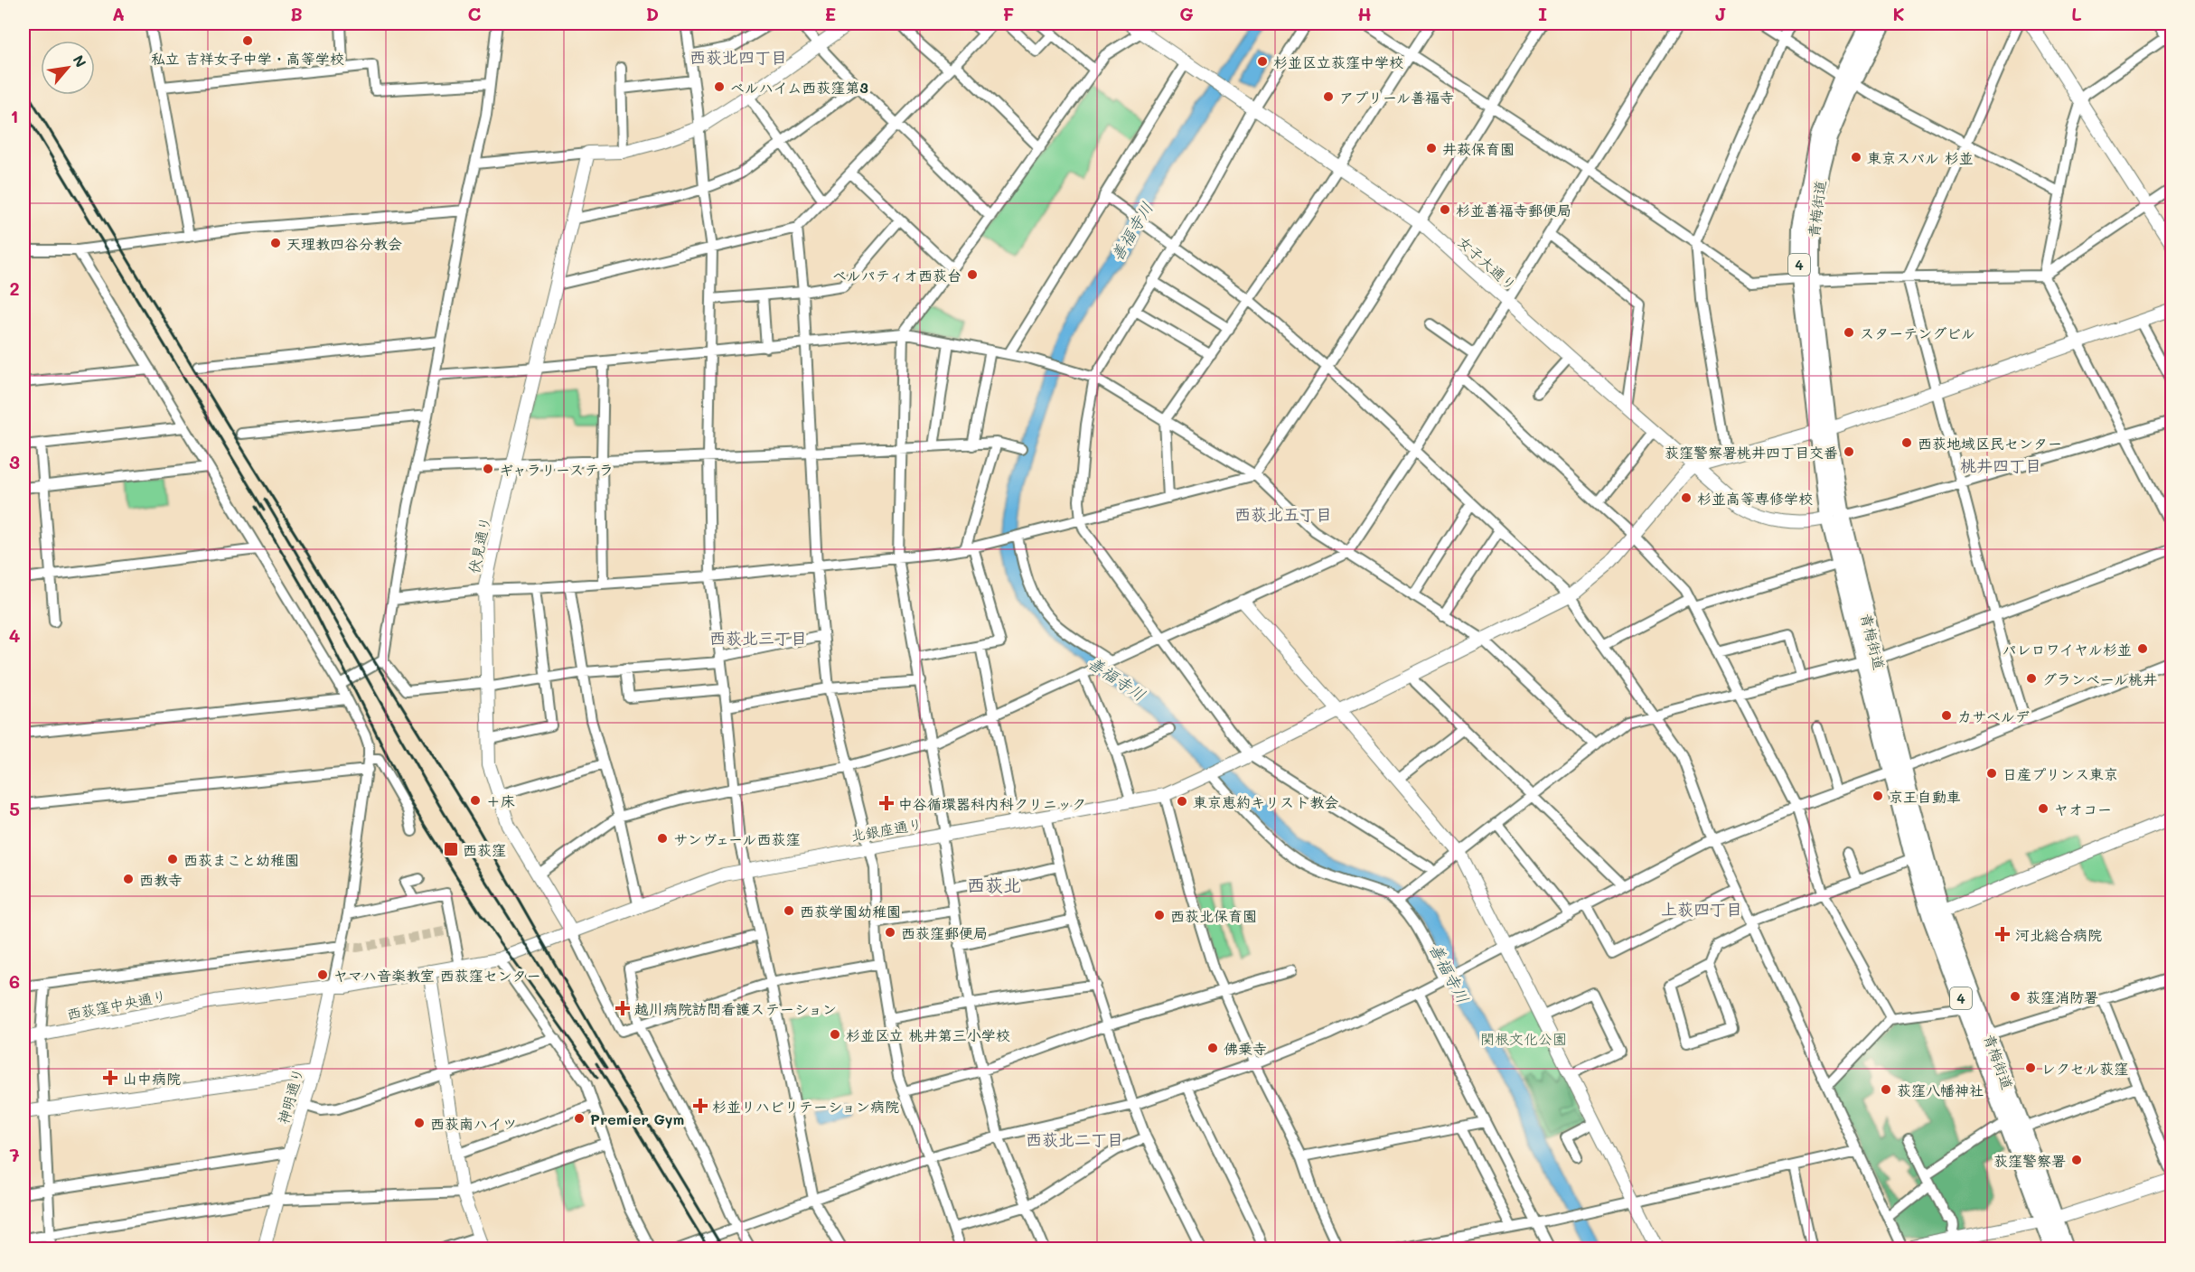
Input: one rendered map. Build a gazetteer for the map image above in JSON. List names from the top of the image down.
{
  "streets": {
    "main road": ["青梅街道", "4"],
    "street": [
      "女子大通り",
      "伏見通り",
      "北銀座通り",
      "西荻窪中央通り",
      "神明通り"
    ]
  },
  "crossings": [
    ["青梅街道", "女子大通り"],
    ["女子大通り", "北銀座通り"],
    ["伏見通り", "北銀座通り"],
    ["北銀座通り", "西荻窪中央通り"],
    ["西荻窪中央通り", "神明通り"]
  ],
  "districts": [
    "西荻北四丁目",
    "桃井四丁目",
    "西荻北五丁目",
    "西荻北三丁目",
    "西荻北",
    "上荻四丁目",
    "西荻北二丁目"
  ],
  "water": ["善福寺川"],
  "parks": ["関根文化公園"],
  "places": {
    "other": [
      "私立 吉祥女子中学・高等学校",
      "杉並区立荻窪中学校",
      "ベルハイム西荻窪第3",
      "アプリール善福寺",
      "井萩保育園",
      "東京スバル 杉並",
      "杉並善福寺郵便局",
      "天理教四谷分教会",
      "ベルパティオ西荻台",
      "スターテングビル",
      "西荻地域区民センター",
      "荻窪警察署桃井四丁目交番",
      "ギャラリーステラ",
      "杉並高等専修学校",
      "パレロワイヤル杉並",
      "グランベール桃井",
      "カサベルデ",
      "日産プリンス東京",
      "京王自動車",
      "＋床",
      "東京恵約キリスト教会",
      "ヤオコー",
      "サンヴェール西荻窪",
      "西荻まこと幼稚園",
      "西教寺",
      "西荻学園幼稚園",
      "西荻北保育園",
      "西荻窪郵便局",
      "ヤマハ音楽教室 西荻窪センター",
      "荻窪消防署",
      "杉並区立 桃井第三小学校",
      "佛乗寺",
      "レクセル荻窪",
      "荻窪八幡神社",
      "Premier Gym",
      "西荻南ハイツ",
      "荻窪警察署"
    ],
    "health": [
      "中谷循環器科内科クリニック",
      "河北総合病院",
      "越川病院訪問看護ステーション",
      "山中病院",
      "杉並リハビリテーション病院"
    ],
    "transit": ["西荻窪"]
  },
  "north": "top right",
  "grid": {
    "columns": [
      "A",
      "B",
      "C",
      "D",
      "E",
      "F",
      "G",
      "H",
      "I",
      "J",
      "K",
      "L"
    ],
    "rows": [
      "1",
      "2",
      "3",
      "4",
      "5",
      "6",
      "7"
    ]
  }
}
